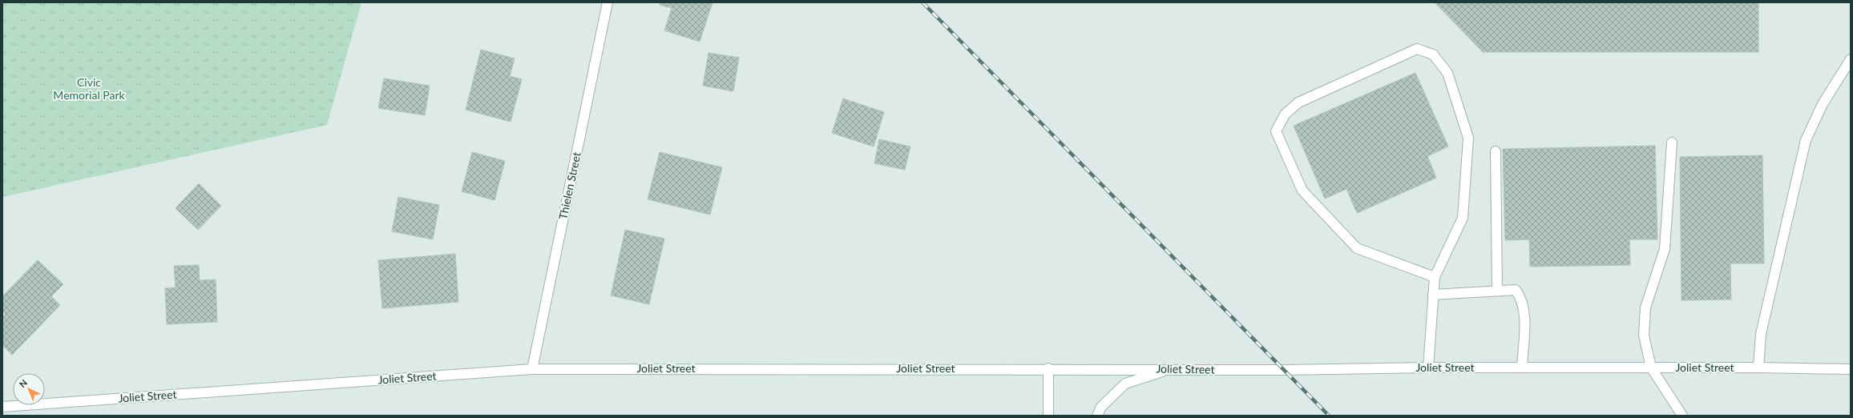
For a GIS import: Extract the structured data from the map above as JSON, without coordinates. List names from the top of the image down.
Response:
{
  "streets": {
    "street": ["Thielen Street", "Joliet Street"]
  },
  "crossings": [
    ["Thielen Street", "Joliet Street"]
  ],
  "parks": ["Civic Memorial Park"],
  "north": "top left"
}
